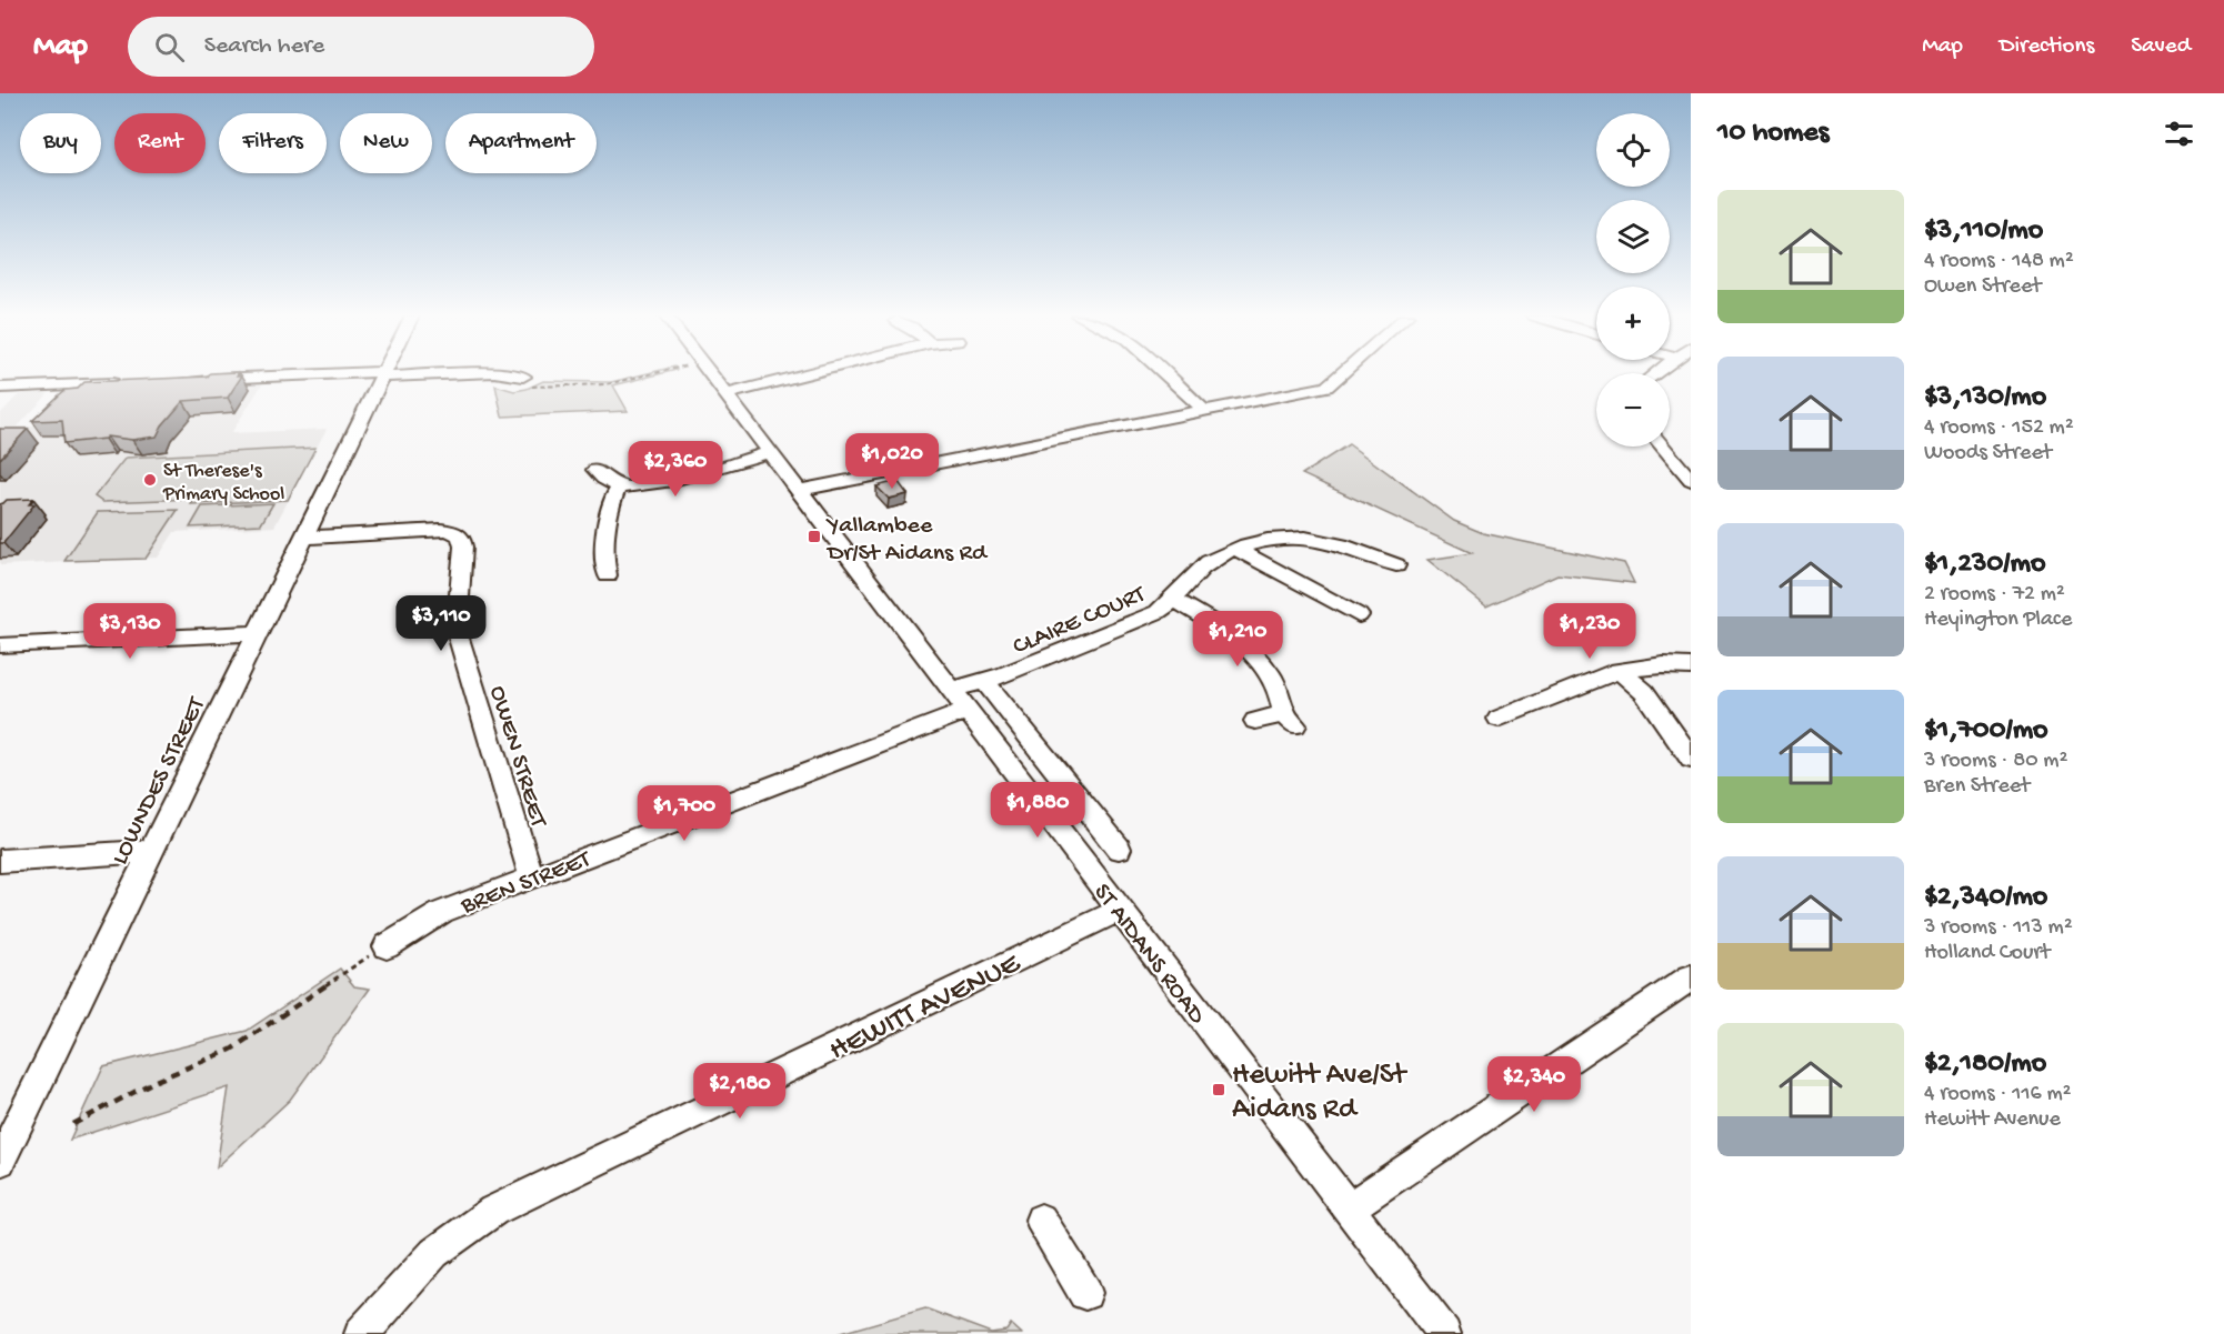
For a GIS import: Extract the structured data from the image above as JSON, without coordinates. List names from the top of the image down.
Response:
{
  "streets": {
    "street": [
      "CLAIRE COURT",
      "OWEN STREET",
      "LOWNDES STREET",
      "BREN STREET",
      "ST AIDANS ROAD",
      "HEWITT AVENUE"
    ]
  },
  "crossings": [
    ["CLAIRE COURT", "ST AIDANS ROAD"],
    ["OWEN STREET", "LOWNDES STREET"],
    ["OWEN STREET", "BREN STREET"],
    ["BREN STREET", "ST AIDANS ROAD"],
    ["ST AIDANS ROAD", "HEWITT AVENUE"]
  ],
  "places": {
    "other": ["St Therese's Primary School"],
    "transit": ["Yallambee Dr/St Aidans Rd", "Hewitt Ave/St Aidans Rd"]
  },
  "page": {
    "header": "Map",
    "search": "Search here",
    "nav": ["Map", "Directions", "Saved"],
    "heading": "10 homes",
    "map_buttons": ["+", "−"],
    "chip": [
      "Buy",
      "Rent",
      "Filters",
      "New",
      "Apartment"
    ],
    "list": [
      {
        "name": "$3,110/mo",
        "note": "4 rooms · 148 m² · Owen Street"
      },
      {
        "name": "$3,130/mo",
        "note": "4 rooms · 152 m² · Woods Street"
      },
      {
        "name": "$1,230/mo",
        "note": "2 rooms · 72 m² · Heyington Place"
      },
      {
        "name": "$1,700/mo",
        "note": "3 rooms · 80 m² · Bren Street"
      },
      {
        "name": "$2,340/mo",
        "note": "3 rooms · 113 m² · Holland Court"
      },
      {
        "name": "$2,180/mo",
        "note": "4 rooms · 116 m² · Hewitt Avenue"
      }
    ],
    "price": [
      "$1,020",
      "$2,360",
      "$3,110",
      "$3,130",
      "$1,230",
      "$1,210",
      "$1,880",
      "$1,700",
      "$2,340",
      "$2,180"
    ]
  }
}
